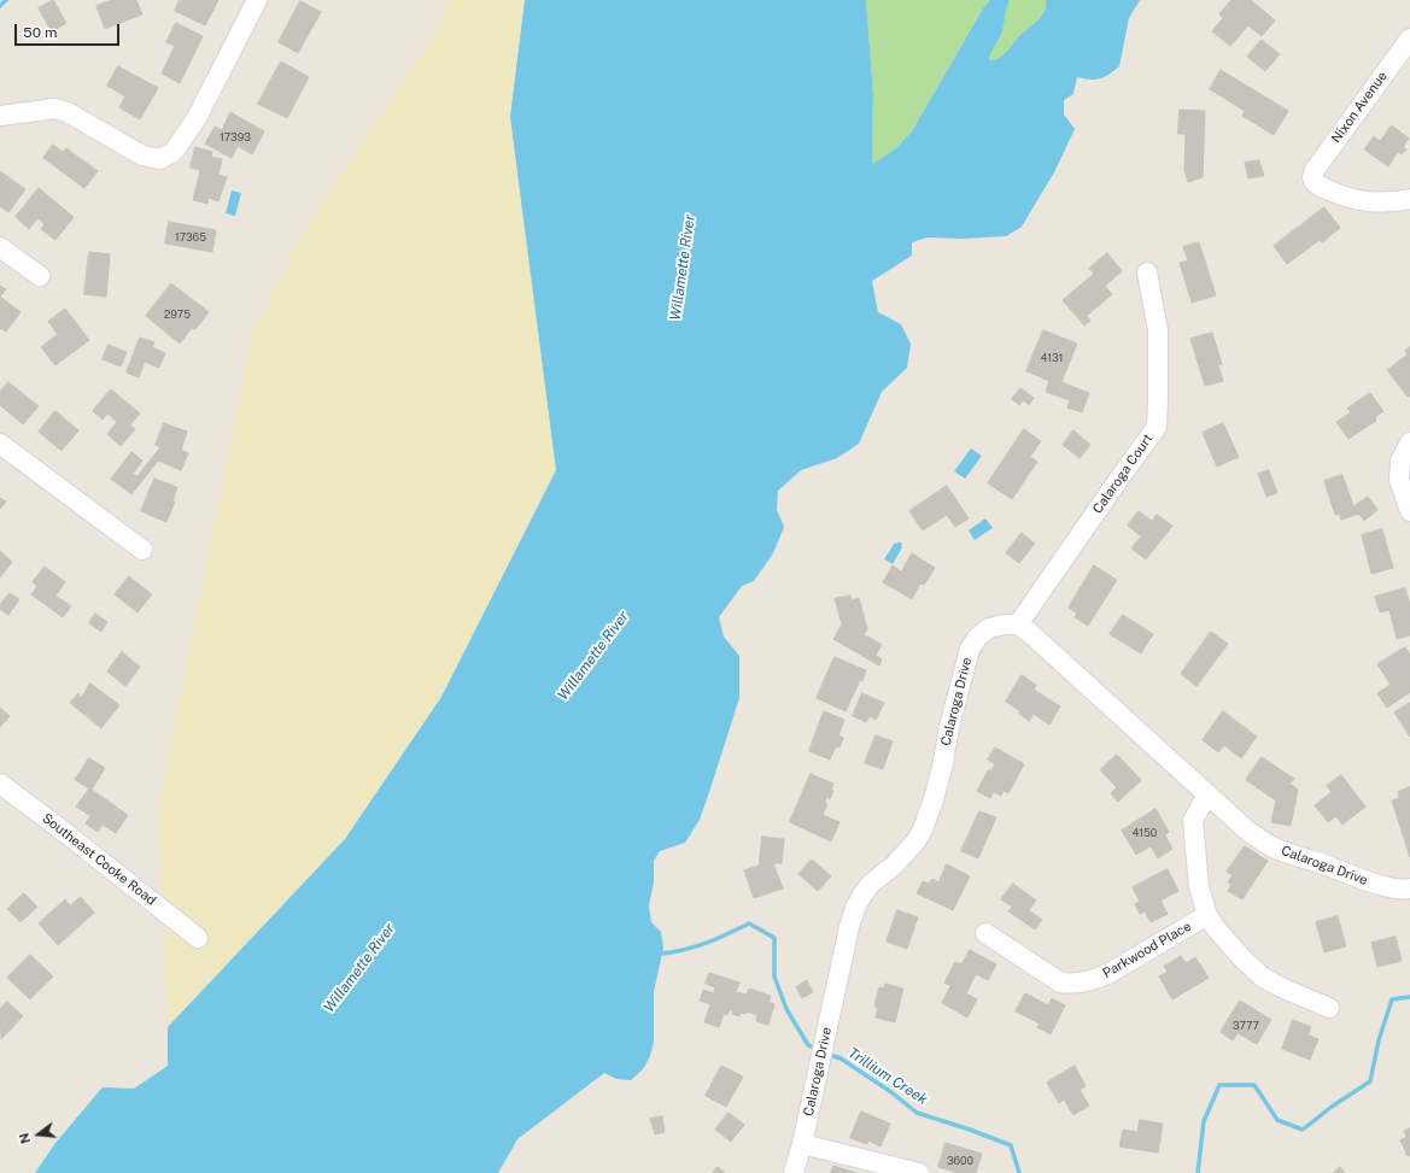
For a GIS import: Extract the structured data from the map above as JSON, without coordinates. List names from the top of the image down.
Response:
{
  "streets": {
    "street": [
      "Nixon Avenue",
      "Calaroga Court",
      "Calaroga Drive",
      "Southeast Cooke Road",
      "Parkwood Place"
    ]
  },
  "crossings": [
    ["Calaroga Court", "Calaroga Drive"]
  ],
  "water": ["Willamette River", "Trillium Creek"],
  "house_numbers": [
    "17393",
    "17365",
    "2975",
    "4131",
    "4150",
    "3777",
    "3600"
  ],
  "scale_bar": "50 m",
  "north": "left"
}
